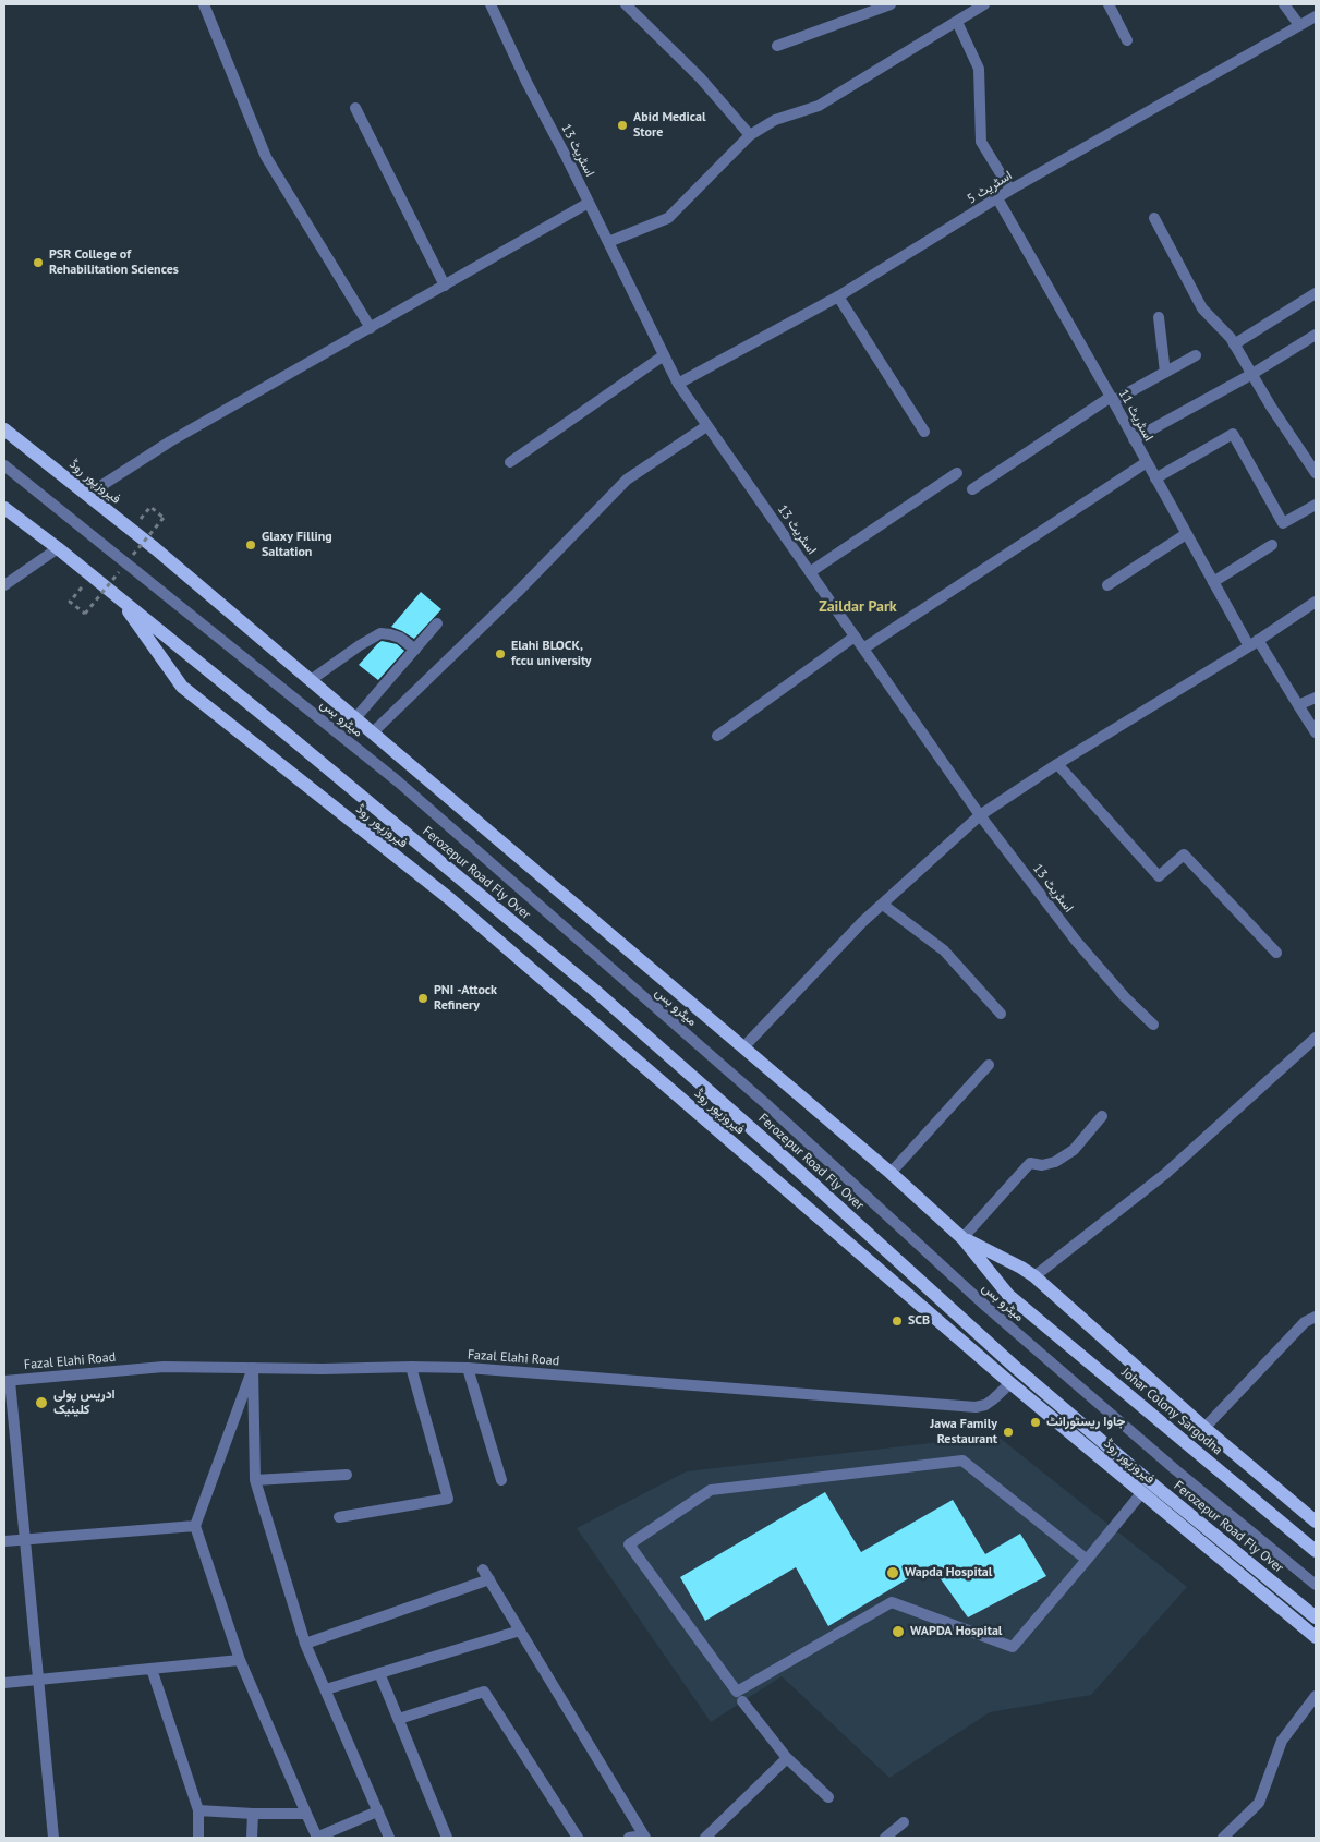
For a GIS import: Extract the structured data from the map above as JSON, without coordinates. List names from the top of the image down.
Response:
{
  "streets": {
    "main road": ["فیروزپور روڈ", "Ferozepur Road Fly Over", "Johar Colony Sargodha"],
    "street": [
      "اسٹریٹ 13",
      "اسٹریٹ 5",
      "اسٹریٹ 11",
      "میٹرو بس",
      "Fazal Elahi Road"
    ]
  },
  "crossings": [
    ["اسٹریٹ 13", "اسٹریٹ 5"],
    ["اسٹریٹ 5", "اسٹریٹ 11"],
    ["فیروزپور روڈ", "Ferozepur Road Fly Over"],
    ["فیروزپور روڈ", "Fazal Elahi Road"],
    ["فیروزپور روڈ", "Johar Colony Sargodha"]
  ],
  "districts": ["Zaildar Park"],
  "places": [
    "Abid Medical Store",
    "PSR College of Rehabilitation Sciences",
    "Glaxy Filling Saltation",
    "Elahi BLOCK, fccu university",
    "PNI -Attock Refinery",
    "SCB",
    "ادریس پولی کلینیک",
    "جاوا ریسٹورانٹ",
    "Jawa Family Restaurant",
    "Wapda Hospital",
    "WAPDA Hospital"
  ]
}
